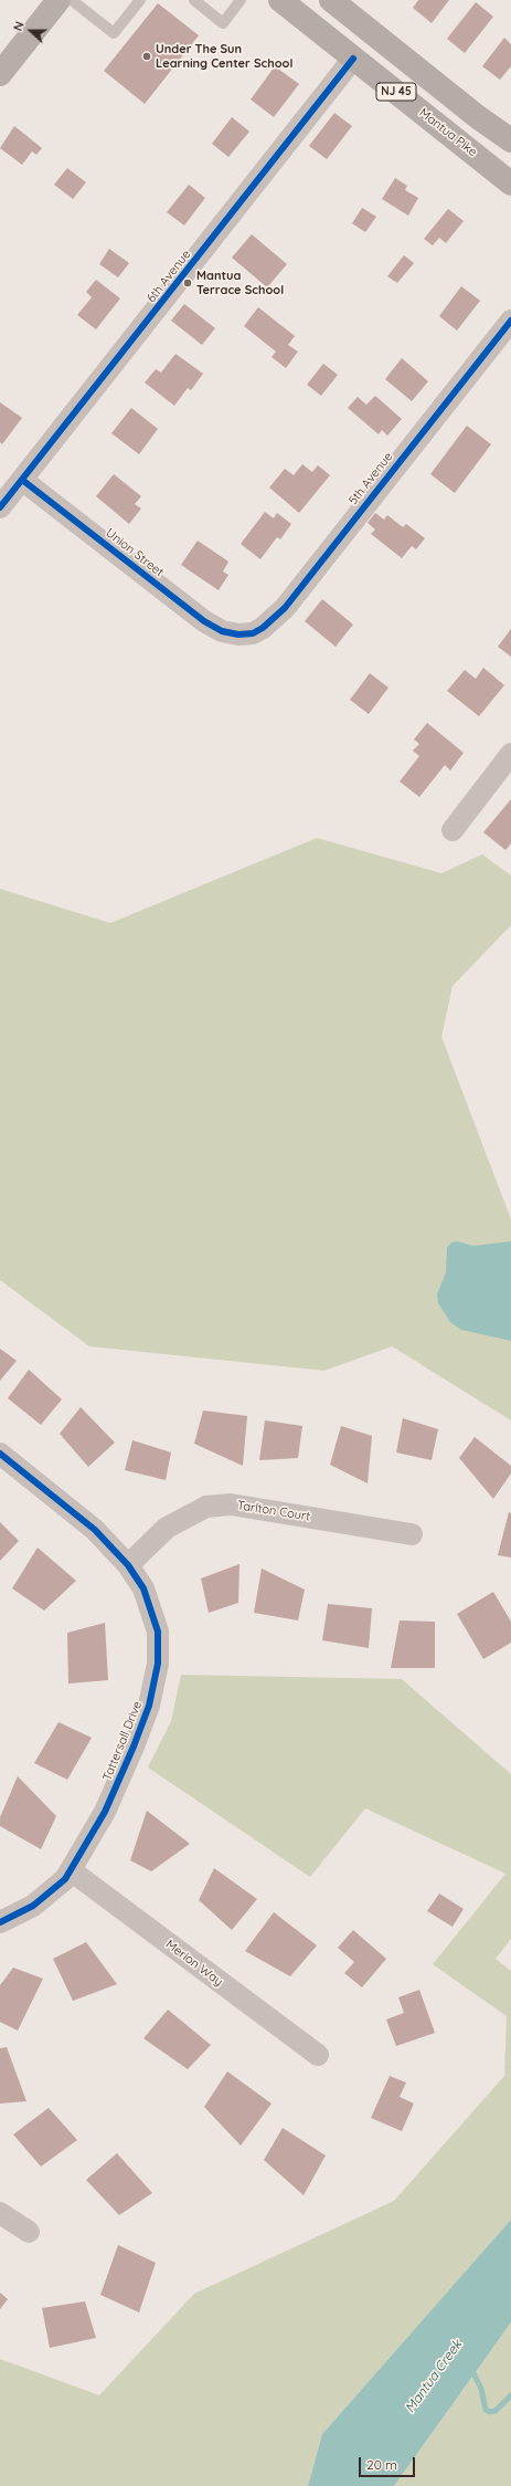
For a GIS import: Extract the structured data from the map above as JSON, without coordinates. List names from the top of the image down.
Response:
{
  "streets": {
    "main road": ["NJ 45", "Mantua Pike"],
    "street": [
      "6th Avenue",
      "5th Avenue",
      "Union Street",
      "Tarlton Court",
      "Tattersall Drive",
      "Merion Way"
    ]
  },
  "crossings": [
    ["Mantua Pike", "6th Avenue"],
    ["6th Avenue", "Union Street"],
    ["5th Avenue", "Union Street"],
    ["Tarlton Court", "Tattersall Drive"],
    ["Tattersall Drive", "Merion Way"]
  ],
  "water": ["Mantua Creek"],
  "places": ["Under The Sun Learning Center School", "Mantua Terrace School"],
  "scale_bar": "20 m",
  "north": "left"
}
